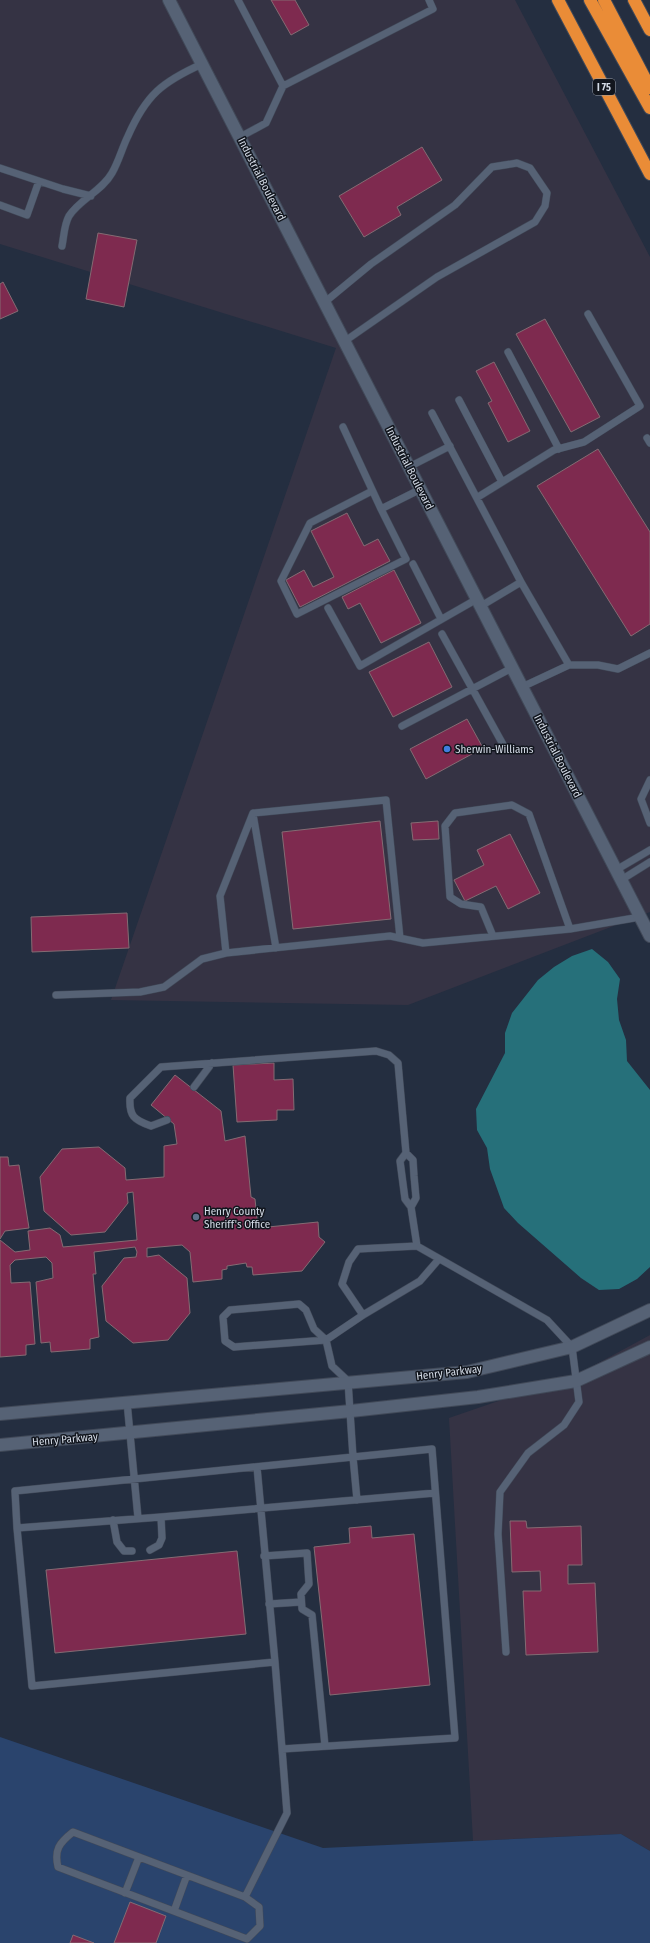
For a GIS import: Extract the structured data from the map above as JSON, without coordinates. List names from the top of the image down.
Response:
{
  "streets": {
    "highway": ["I 75"],
    "street": ["Industrial Boulevard", "Henry Parkway"]
  },
  "places": ["Sherwin-Williams", "Henry County Sheriff's Office"]
}
